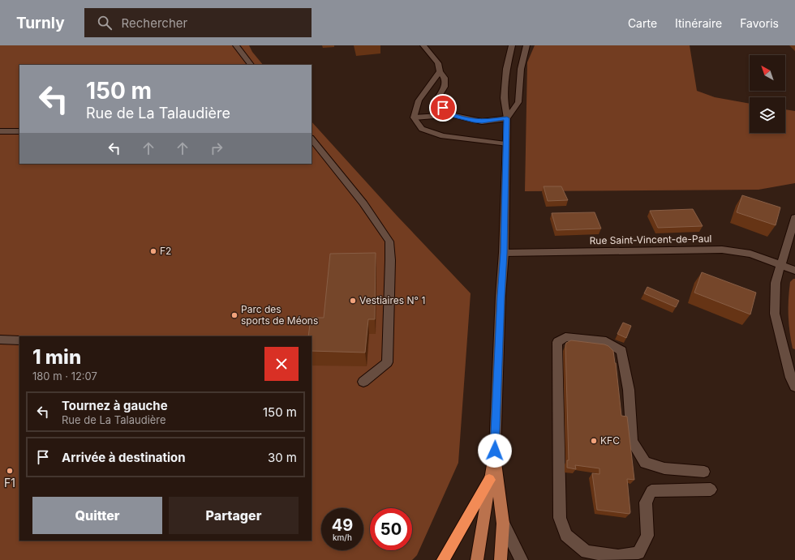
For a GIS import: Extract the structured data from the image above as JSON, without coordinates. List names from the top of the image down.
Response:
{
  "streets": {
    "street": ["Rue Saint-Vincent-de-Paul"]
  },
  "places": [
    "F2",
    "Vestiaires N° 1",
    "Parc des sports de Méons",
    "KFC",
    "F1"
  ],
  "north": "top left",
  "page": {
    "header": "Turnly",
    "search": "Rechercher",
    "nav": ["Carte", "Itinéraire", "Favoris"],
    "turn": ["150 m", "Rue de La Talaudière"],
    "heading": ["1 min", "180 m · 12:07"],
    "list": [
      {
        "name": "Tournez à gauche",
        "note": "Rue de La Talaudière",
        "value": "150 m"
      },
      {
        "name": "Arrivée à destination",
        "value": "30 m"
      }
    ],
    "buttons": ["Quitter", "Partager"],
    "speed": "49 km/h",
    "limit": "50"
  }
}
